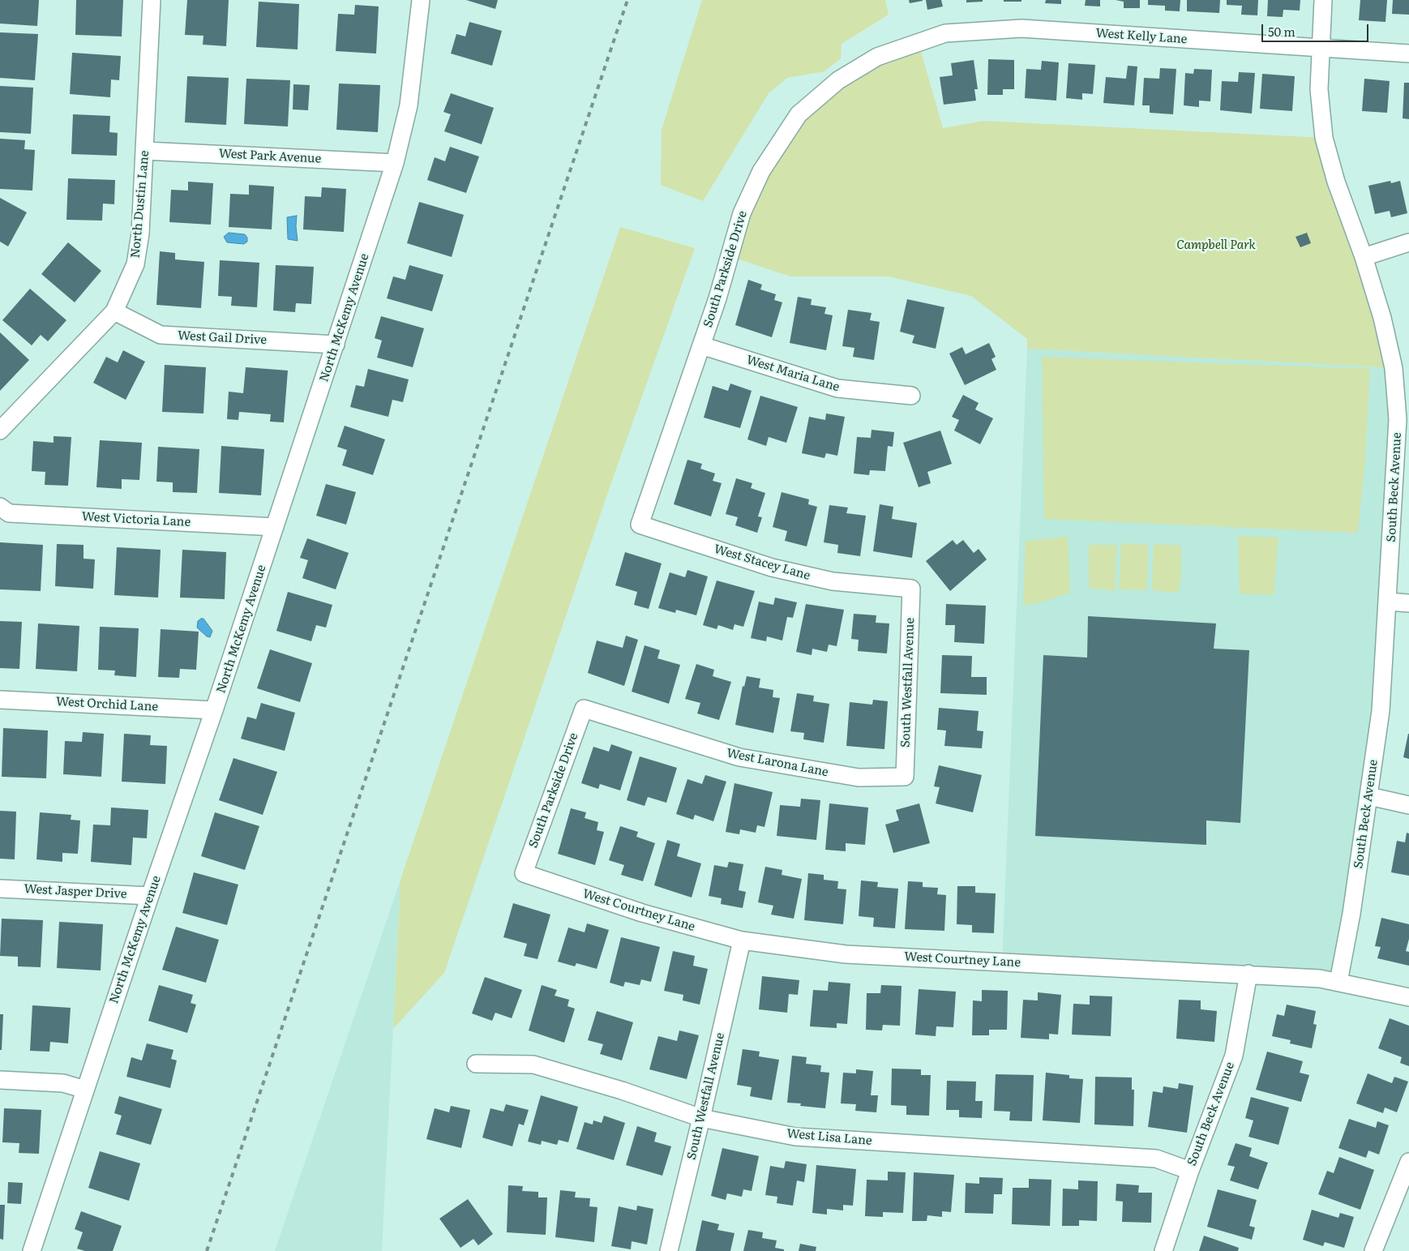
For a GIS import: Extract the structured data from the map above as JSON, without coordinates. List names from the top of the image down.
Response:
{
  "streets": {
    "street": [
      "West Kelly Lane",
      "West Park Avenue",
      "North Dustin Lane",
      "South Parkside Drive",
      "North McKemy Avenue",
      "West Gail Drive",
      "West Maria Lane",
      "South Beck Avenue",
      "West Victoria Lane",
      "West Stacey Lane",
      "South Westfall Avenue",
      "West Orchid Lane",
      "West Larona Lane",
      "West Jasper Drive",
      "West Courtney Lane",
      "West Lisa Lane"
    ]
  },
  "crossings": [
    ["West Kelly Lane", "South Parkside Drive"],
    ["West Kelly Lane", "South Beck Avenue"],
    ["West Park Avenue", "North Dustin Lane"],
    ["West Park Avenue", "North McKemy Avenue"],
    ["North Dustin Lane", "West Gail Drive"],
    ["South Parkside Drive", "West Maria Lane"],
    ["South Parkside Drive", "West Stacey Lane"],
    ["South Parkside Drive", "West Larona Lane"],
    ["South Parkside Drive", "West Courtney Lane"],
    ["North McKemy Avenue", "West Gail Drive"],
    ["North McKemy Avenue", "West Victoria Lane"],
    ["North McKemy Avenue", "West Orchid Lane"],
    ["North McKemy Avenue", "West Jasper Drive"],
    ["South Beck Avenue", "West Courtney Lane"],
    ["South Beck Avenue", "West Lisa Lane"],
    ["West Stacey Lane", "South Westfall Avenue"],
    ["South Westfall Avenue", "West Larona Lane"],
    ["South Westfall Avenue", "West Courtney Lane"],
    ["South Westfall Avenue", "West Lisa Lane"]
  ],
  "parks": ["Campbell Park"],
  "scale_bar": "50 m"
}
